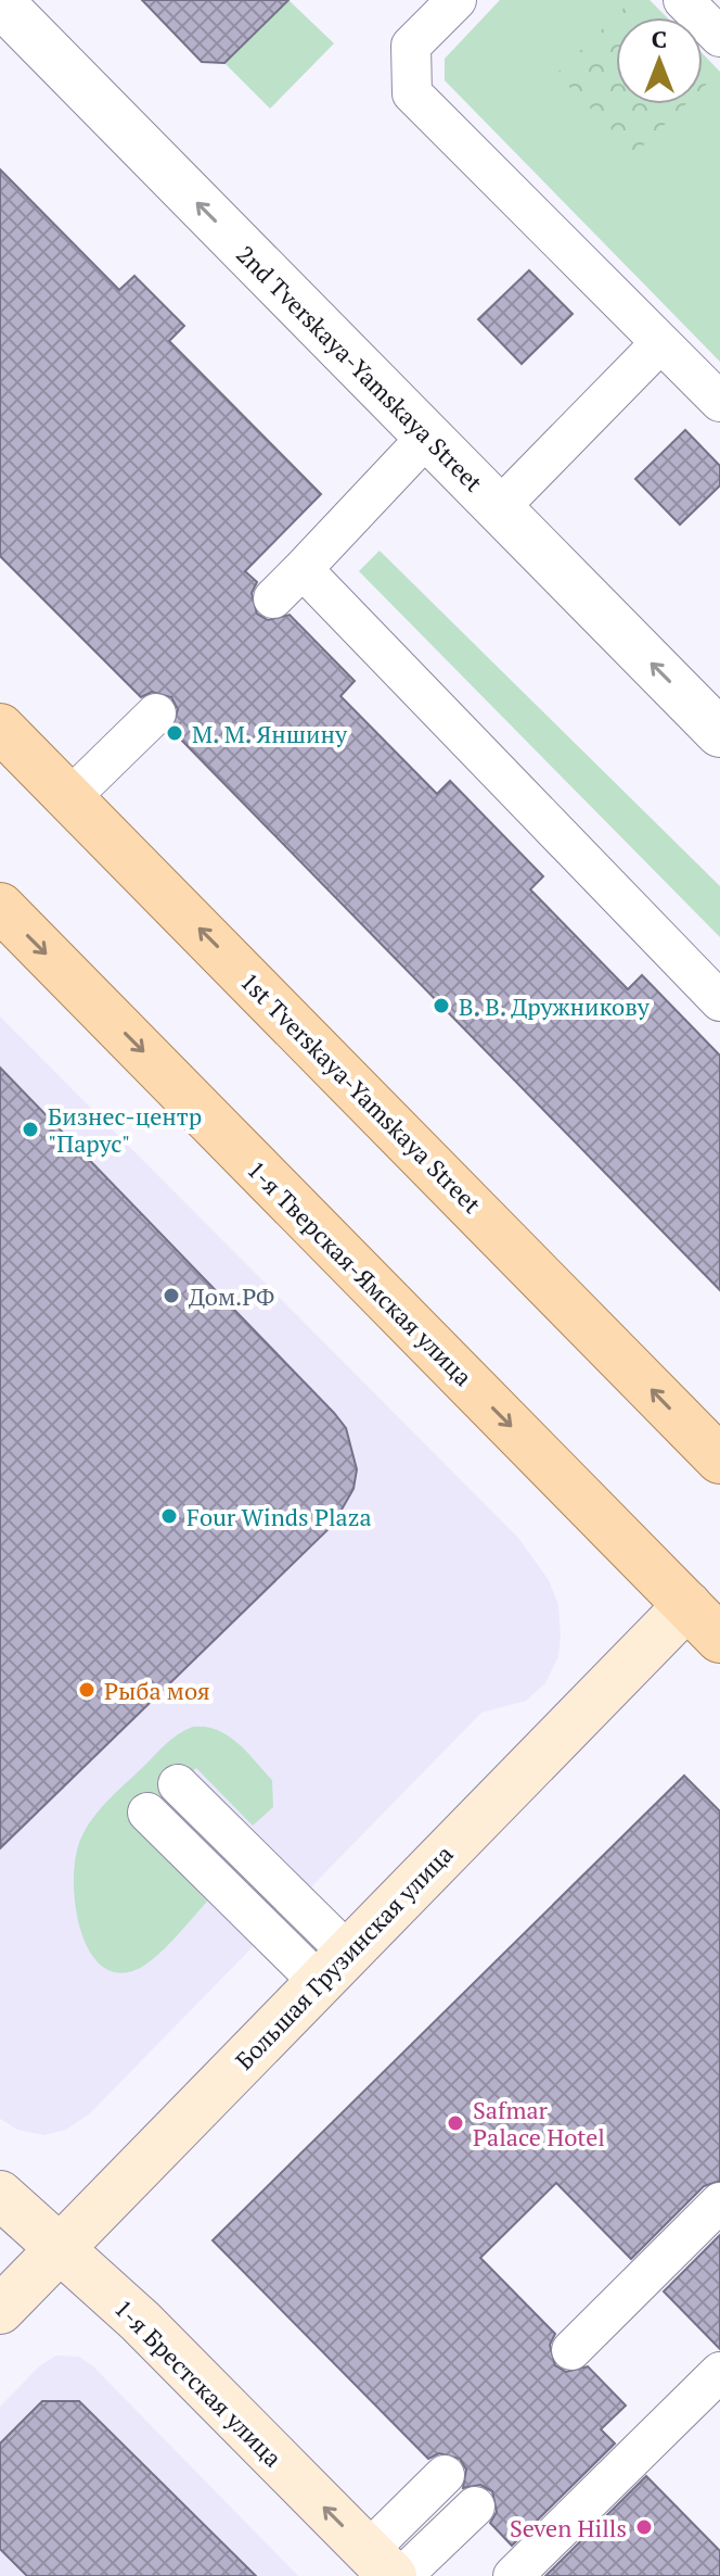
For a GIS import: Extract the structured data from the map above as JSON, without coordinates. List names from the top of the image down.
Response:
{
  "streets": {
    "main road": ["1st Tverskaya-Yamskaya Street", "1-я Тверская-Ямская улица"],
    "street": ["2nd Tverskaya-Yamskaya Street", "Большая Грузинская улица", "1-я Брестская улица"]
  },
  "crossings": [
    ["1-я Тверская-Ямская улица", "Большая Грузинская улица"],
    ["Большая Грузинская улица", "1-я Брестская улица"]
  ],
  "one_way": [
    "2nd Tverskaya-Yamskaya Street",
    "1st Tverskaya-Yamskaya Street",
    "1-я Тверская-Ямская улица",
    "1-я Брестская улица"
  ],
  "places": [
    "М. М. Яншину",
    "В. В. Дружникову",
    "Бизнес-центр \"Парус\"",
    "Дом.РФ",
    "Four Winds Plaza",
    "Рыба моя",
    "Safmar Palace Hotel",
    "Seven Hills"
  ],
  "north": "top"
}
